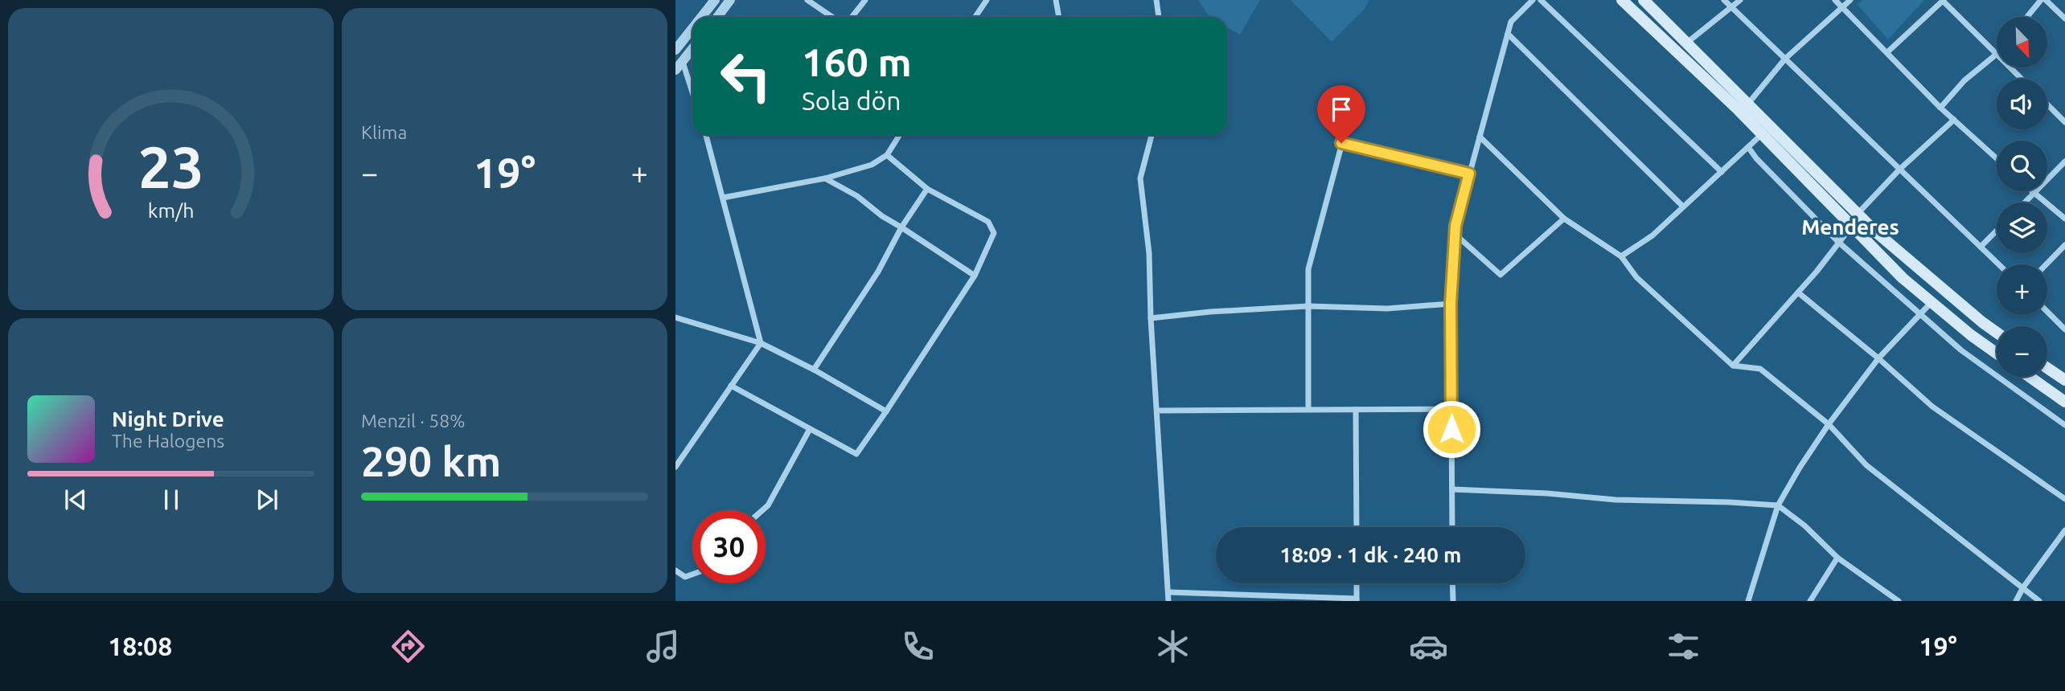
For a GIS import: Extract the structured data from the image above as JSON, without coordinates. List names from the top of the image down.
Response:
{
  "districts": ["Menderes"],
  "north": "bottom right",
  "page": {
    "tile": [
      "Klima",
      ["Menzil · 58%", "290 km"]
    ],
    "map_buttons": ["+", "−"],
    "turn": ["160 m", "Sola dön"],
    "heat": ["−", "19°", "+"],
    "song": ["Night Drive", "The Halogens"],
    "limit": "30",
    "trip": "18:09 · 1 dk · 240 m",
    "tabs": ["18:08", "19°"],
    "gauge": ["23", "km/h"]
  }
}
